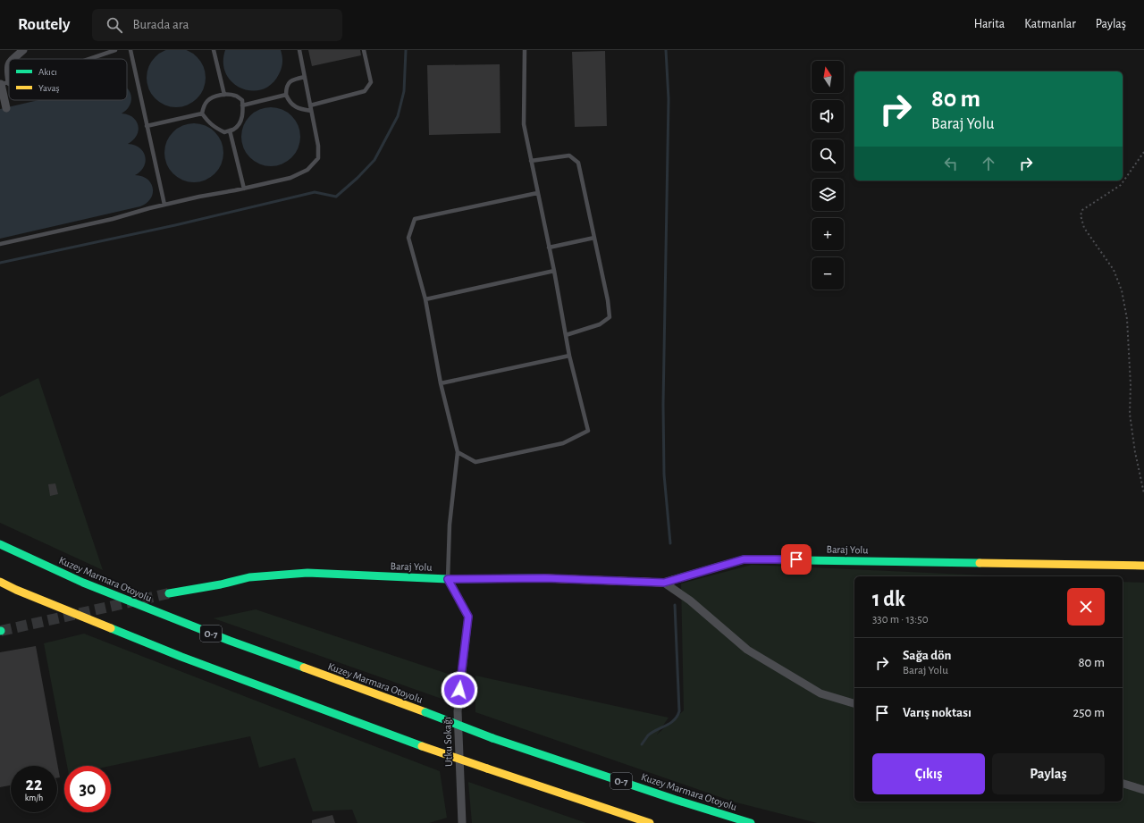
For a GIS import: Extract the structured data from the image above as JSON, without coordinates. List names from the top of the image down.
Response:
{
  "streets": {
    "main road": ["Baraj Yolu", "Kuzey Marmara Otoyolu", "O-7"],
    "street": ["Utku Sokağı"]
  },
  "crossings": [
    ["Baraj Yolu", "Utku Sokağı"]
  ],
  "legend": ["Akıcı", "Yavaş"],
  "north": "top",
  "page": {
    "header": "Routely",
    "search": "Burada ara",
    "nav": ["Harita", "Katmanlar", "Paylaş"],
    "map_buttons": ["+", "−"],
    "turn": ["80 m", "Baraj Yolu"],
    "heading": ["1 dk", "330 m · 13:50"],
    "list": [
      {
        "name": "Sağa dön",
        "note": "Baraj Yolu",
        "value": "80 m"
      },
      {
        "name": "Varış noktası",
        "value": "250 m"
      }
    ],
    "buttons": ["Çıkış", "Paylaş"],
    "speed": "22 km/h",
    "limit": "30"
  }
}
